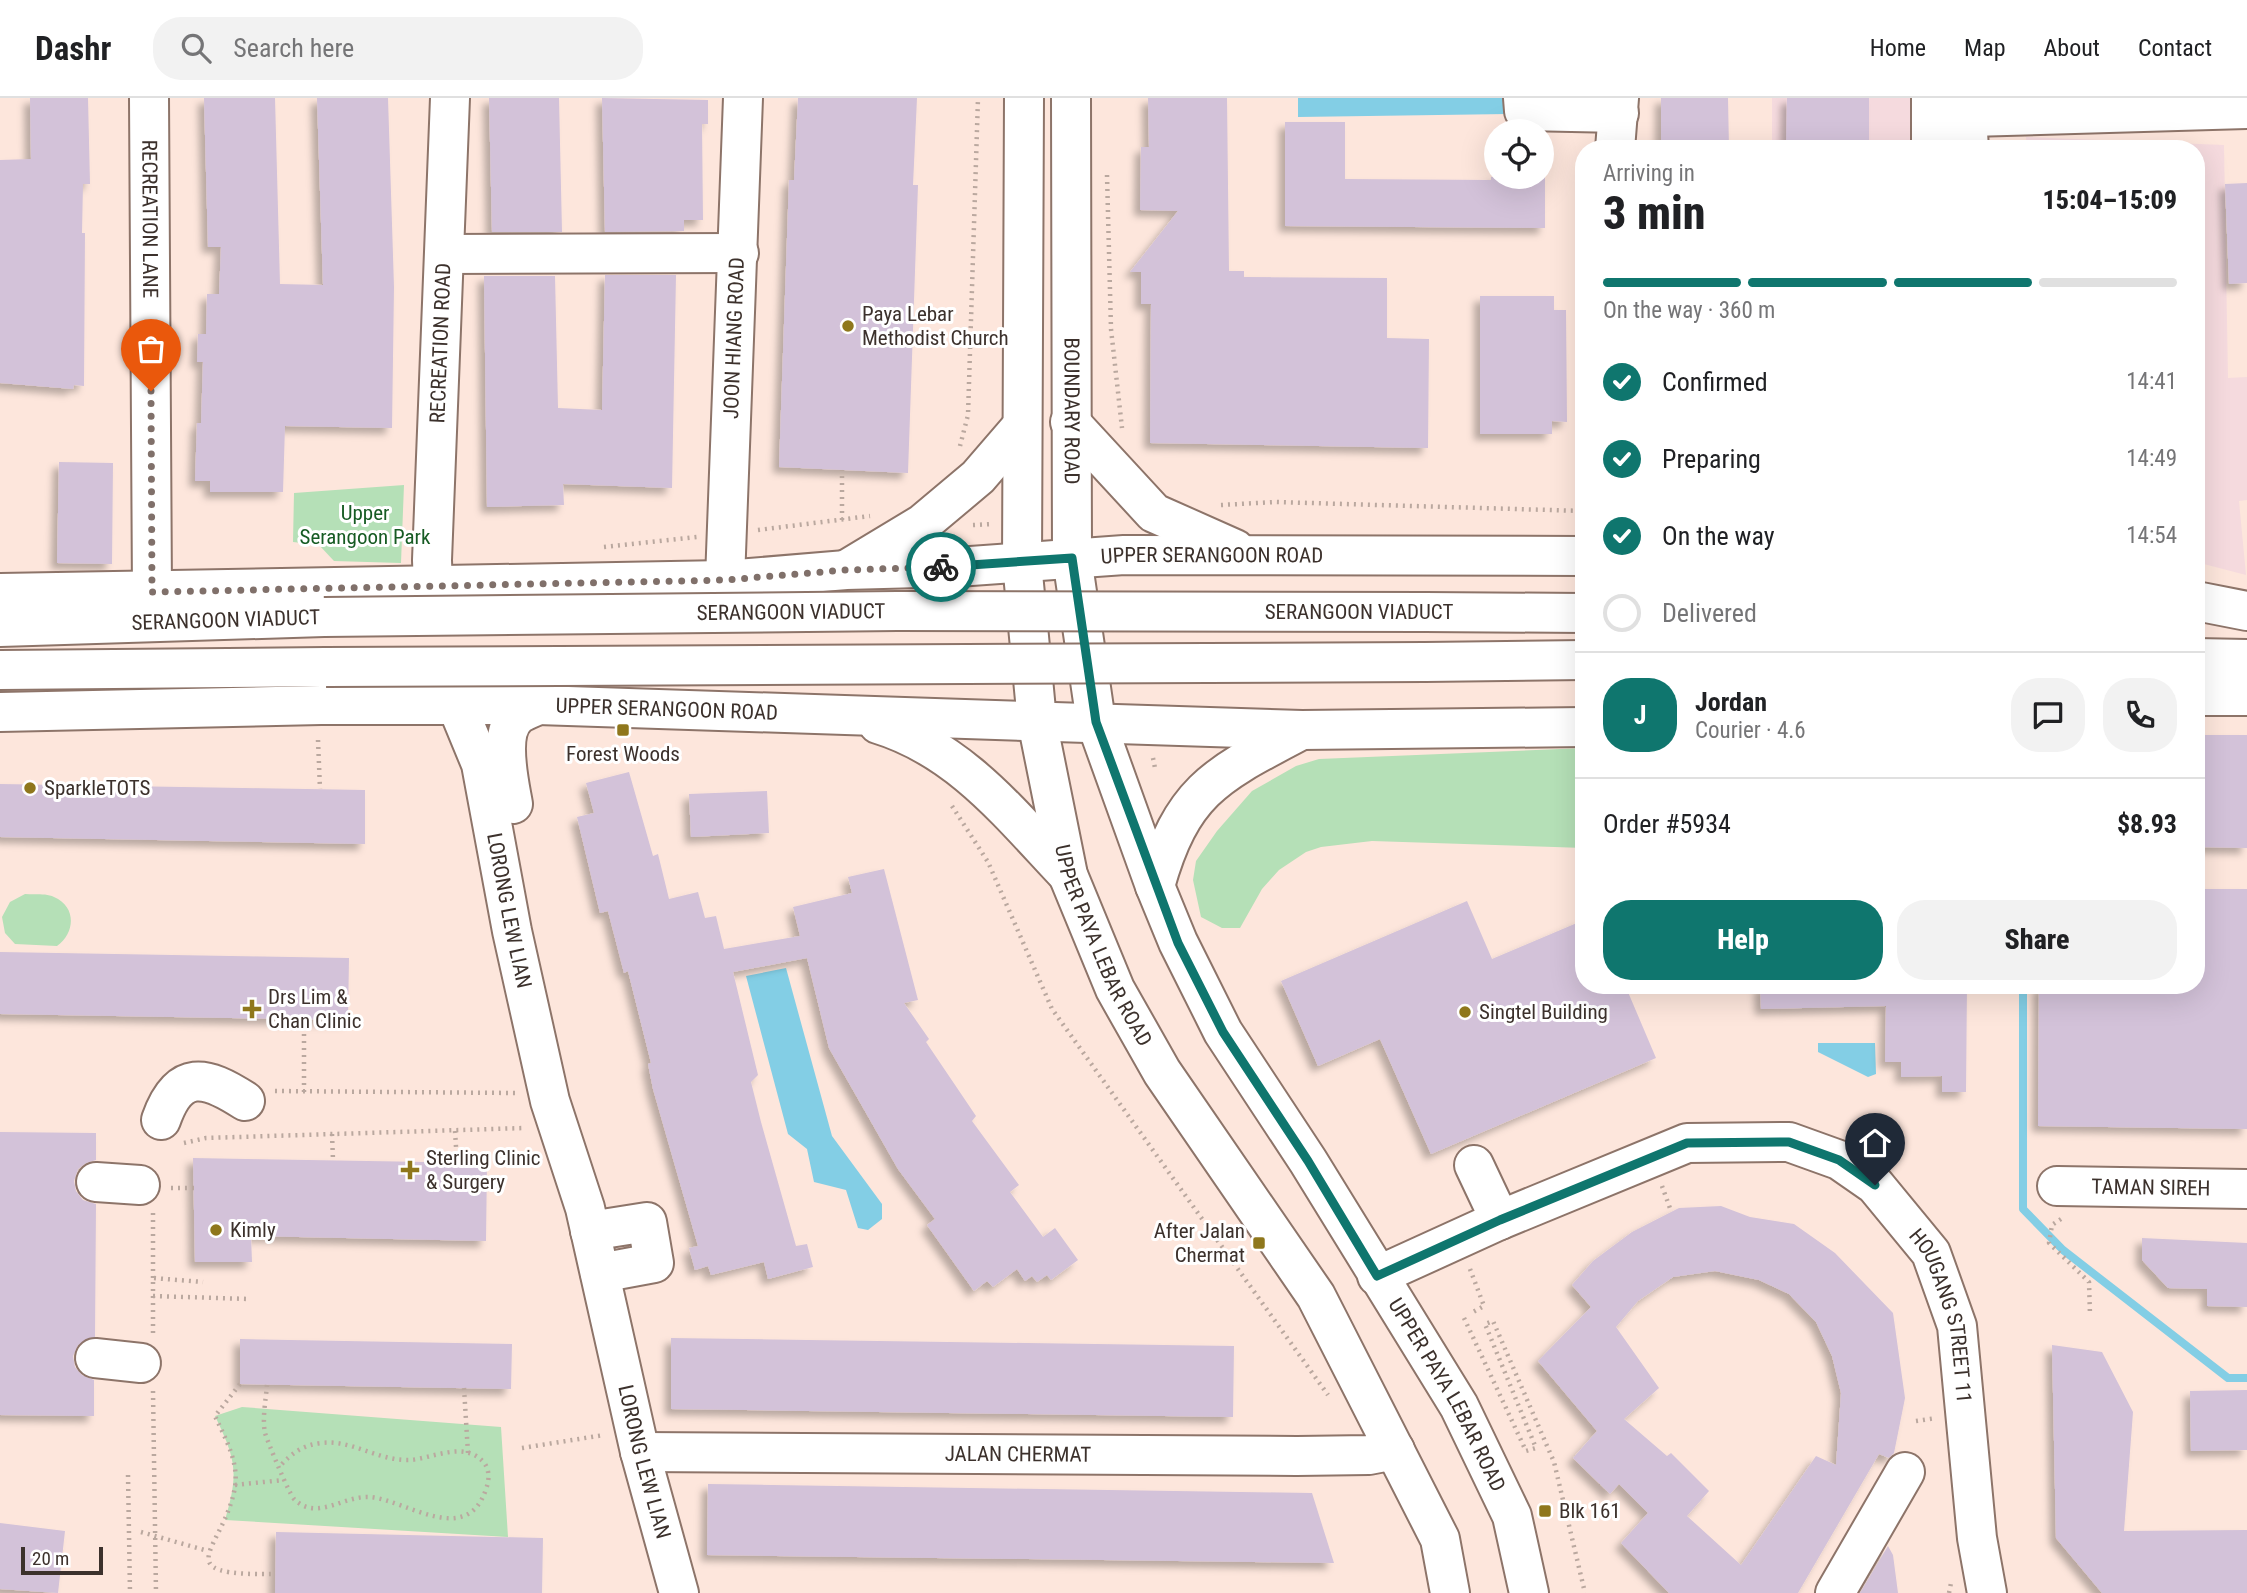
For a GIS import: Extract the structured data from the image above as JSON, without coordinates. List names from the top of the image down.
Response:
{
  "streets": {
    "main road": [
      "RECREATION LANE",
      "JOON HIANG ROAD",
      "RECREATION ROAD",
      "BOUNDARY ROAD",
      "UPPER SERANGOON ROAD",
      "SERANGOON VIADUCT",
      "LORONG LEW LIAN",
      "UPPER PAYA LEBAR ROAD",
      "TAMAN SIREH",
      "HOUGANG STREET 11",
      "JALAN CHERMAT"
    ]
  },
  "crossings": [
    ["RECREATION LANE", "UPPER SERANGOON ROAD"],
    ["JOON HIANG ROAD", "UPPER SERANGOON ROAD"],
    ["RECREATION ROAD", "UPPER SERANGOON ROAD"],
    ["BOUNDARY ROAD", "UPPER SERANGOON ROAD"],
    ["BOUNDARY ROAD", "UPPER PAYA LEBAR ROAD"],
    ["UPPER SERANGOON ROAD", "LORONG LEW LIAN"],
    ["UPPER SERANGOON ROAD", "UPPER PAYA LEBAR ROAD"],
    ["LORONG LEW LIAN", "JALAN CHERMAT"],
    ["UPPER PAYA LEBAR ROAD", "HOUGANG STREET 11"],
    ["UPPER PAYA LEBAR ROAD", "JALAN CHERMAT"]
  ],
  "parks": ["Upper Serangoon Park"],
  "places": {
    "other": [
      "Paya Lebar Methodist Church",
      "SparkleTOTS",
      "Singtel Building",
      "Kimly"
    ],
    "transit": ["Forest Woods", "After Jalan Chermat", "Blk 161"],
    "health": ["Drs Lim & Chan Clinic", "Sterling Clinic & Surgery"]
  },
  "scale_bar": "20 m",
  "page": {
    "header": "Dashr",
    "search": "Search here",
    "nav": [
      "Home",
      "Map",
      "About",
      "Contact"
    ],
    "heading": ["3 min", "Arriving in", "15:04–15:09"],
    "panel": [
      "Jordan",
      "Courier · 4.6",
      "Order #5934",
      "$8.93"
    ],
    "bar": "On the way · 360 m",
    "list": [
      ["Confirmed", "14:41"],
      ["Preparing", "14:49"],
      ["On the way", "14:54"],
      "Delivered"
    ],
    "round": "J",
    "buttons": ["Help", "Share"],
    "scale": "20 m"
  }
}
